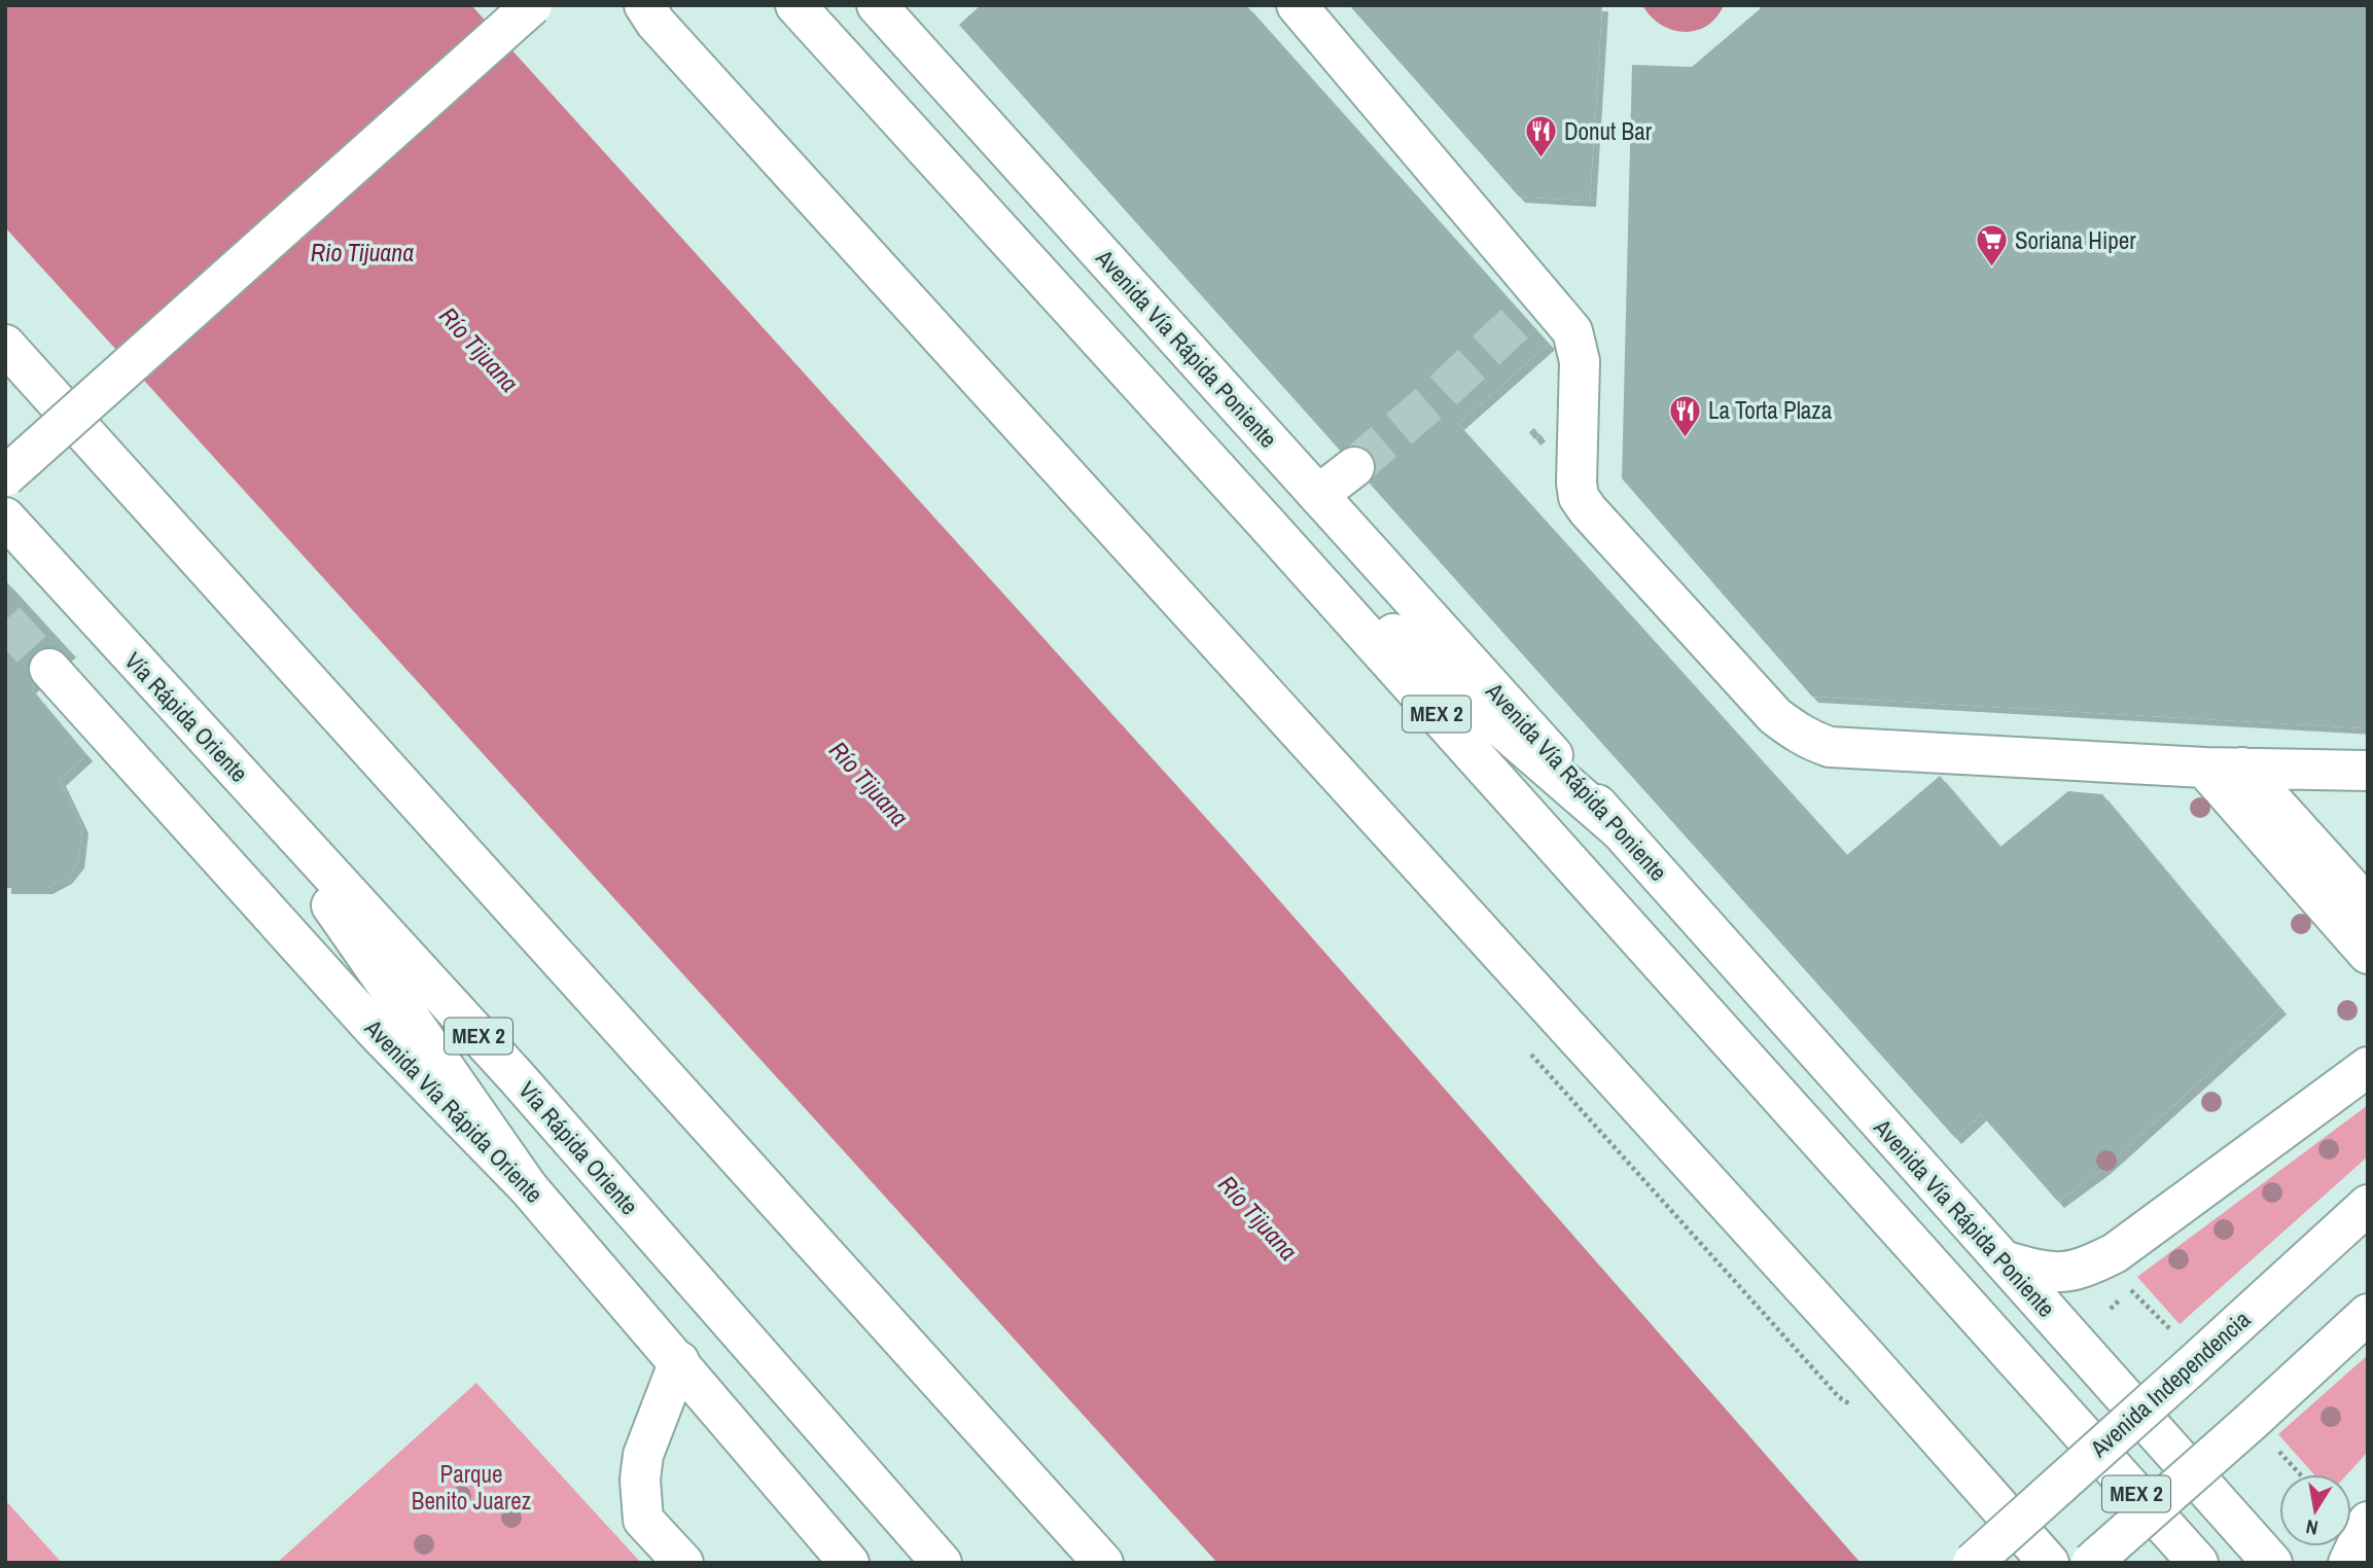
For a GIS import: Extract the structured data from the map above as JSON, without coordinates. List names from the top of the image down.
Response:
{
  "streets": {
    "main road": [
      "Avenida Vía Rápida Poniente",
      "MEX 2",
      "Vía Rápida Oriente",
      "Avenida Vía Rápida Oriente",
      "Avenida Independencia"
    ]
  },
  "water": ["Rio Tijuana", "Río Tijuana"],
  "parks": ["Parque Benito Juarez"],
  "places": {
    "restaurant": ["Donut Bar", "La Torta Plaza"],
    "supermarket": ["Soriana Hiper"]
  },
  "north": "bottom"
}
